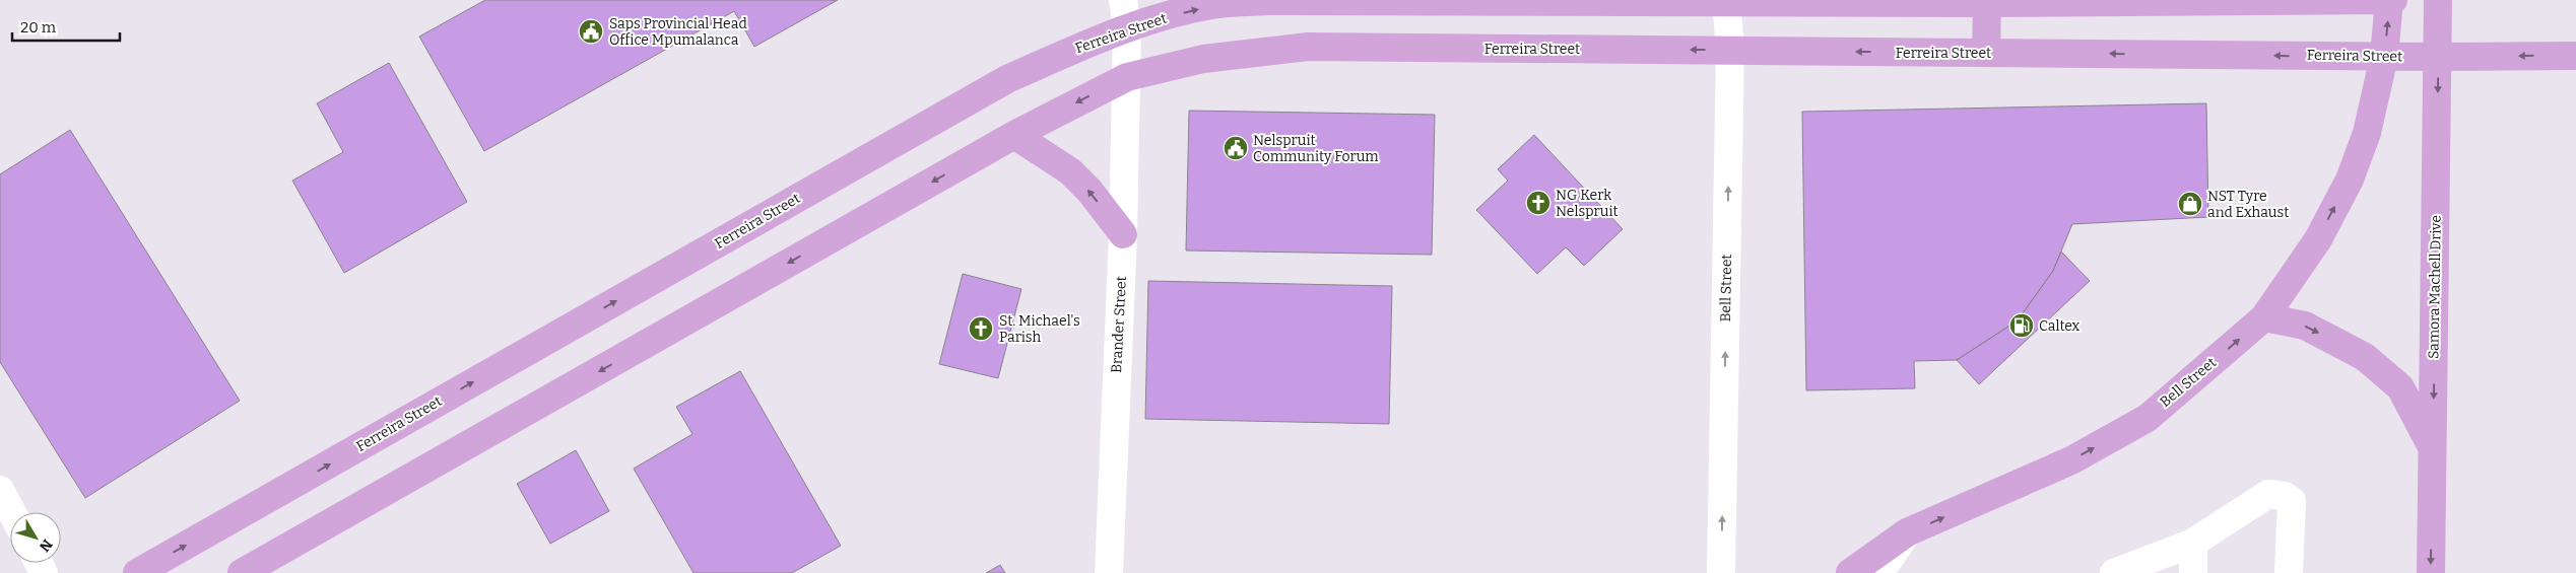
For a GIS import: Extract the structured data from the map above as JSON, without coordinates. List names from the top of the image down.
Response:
{
  "streets": {
    "main road": ["Ferreira Street", "Samora Machell Drive", "Bell Street"],
    "street": ["Brander Street"]
  },
  "crossings": [
    ["Ferreira Street", "Samora Machell Drive"],
    ["Ferreira Street", "Bell Street"],
    ["Ferreira Street", "Brander Street"]
  ],
  "one_way": ["Samora Machell Drive", "Bell Street"],
  "places": {
    "public building": ["Saps Provincial Head Office Mpumalanca", "Nelspruit Community Forum"],
    "church": ["NG Kerk Nelspruit", "St. Michael's Parish"],
    "shop": ["NST Tyre and Exhaust"],
    "fuel station": ["Caltex"]
  },
  "scale_bar": "20 m",
  "north": "bottom right"
}
